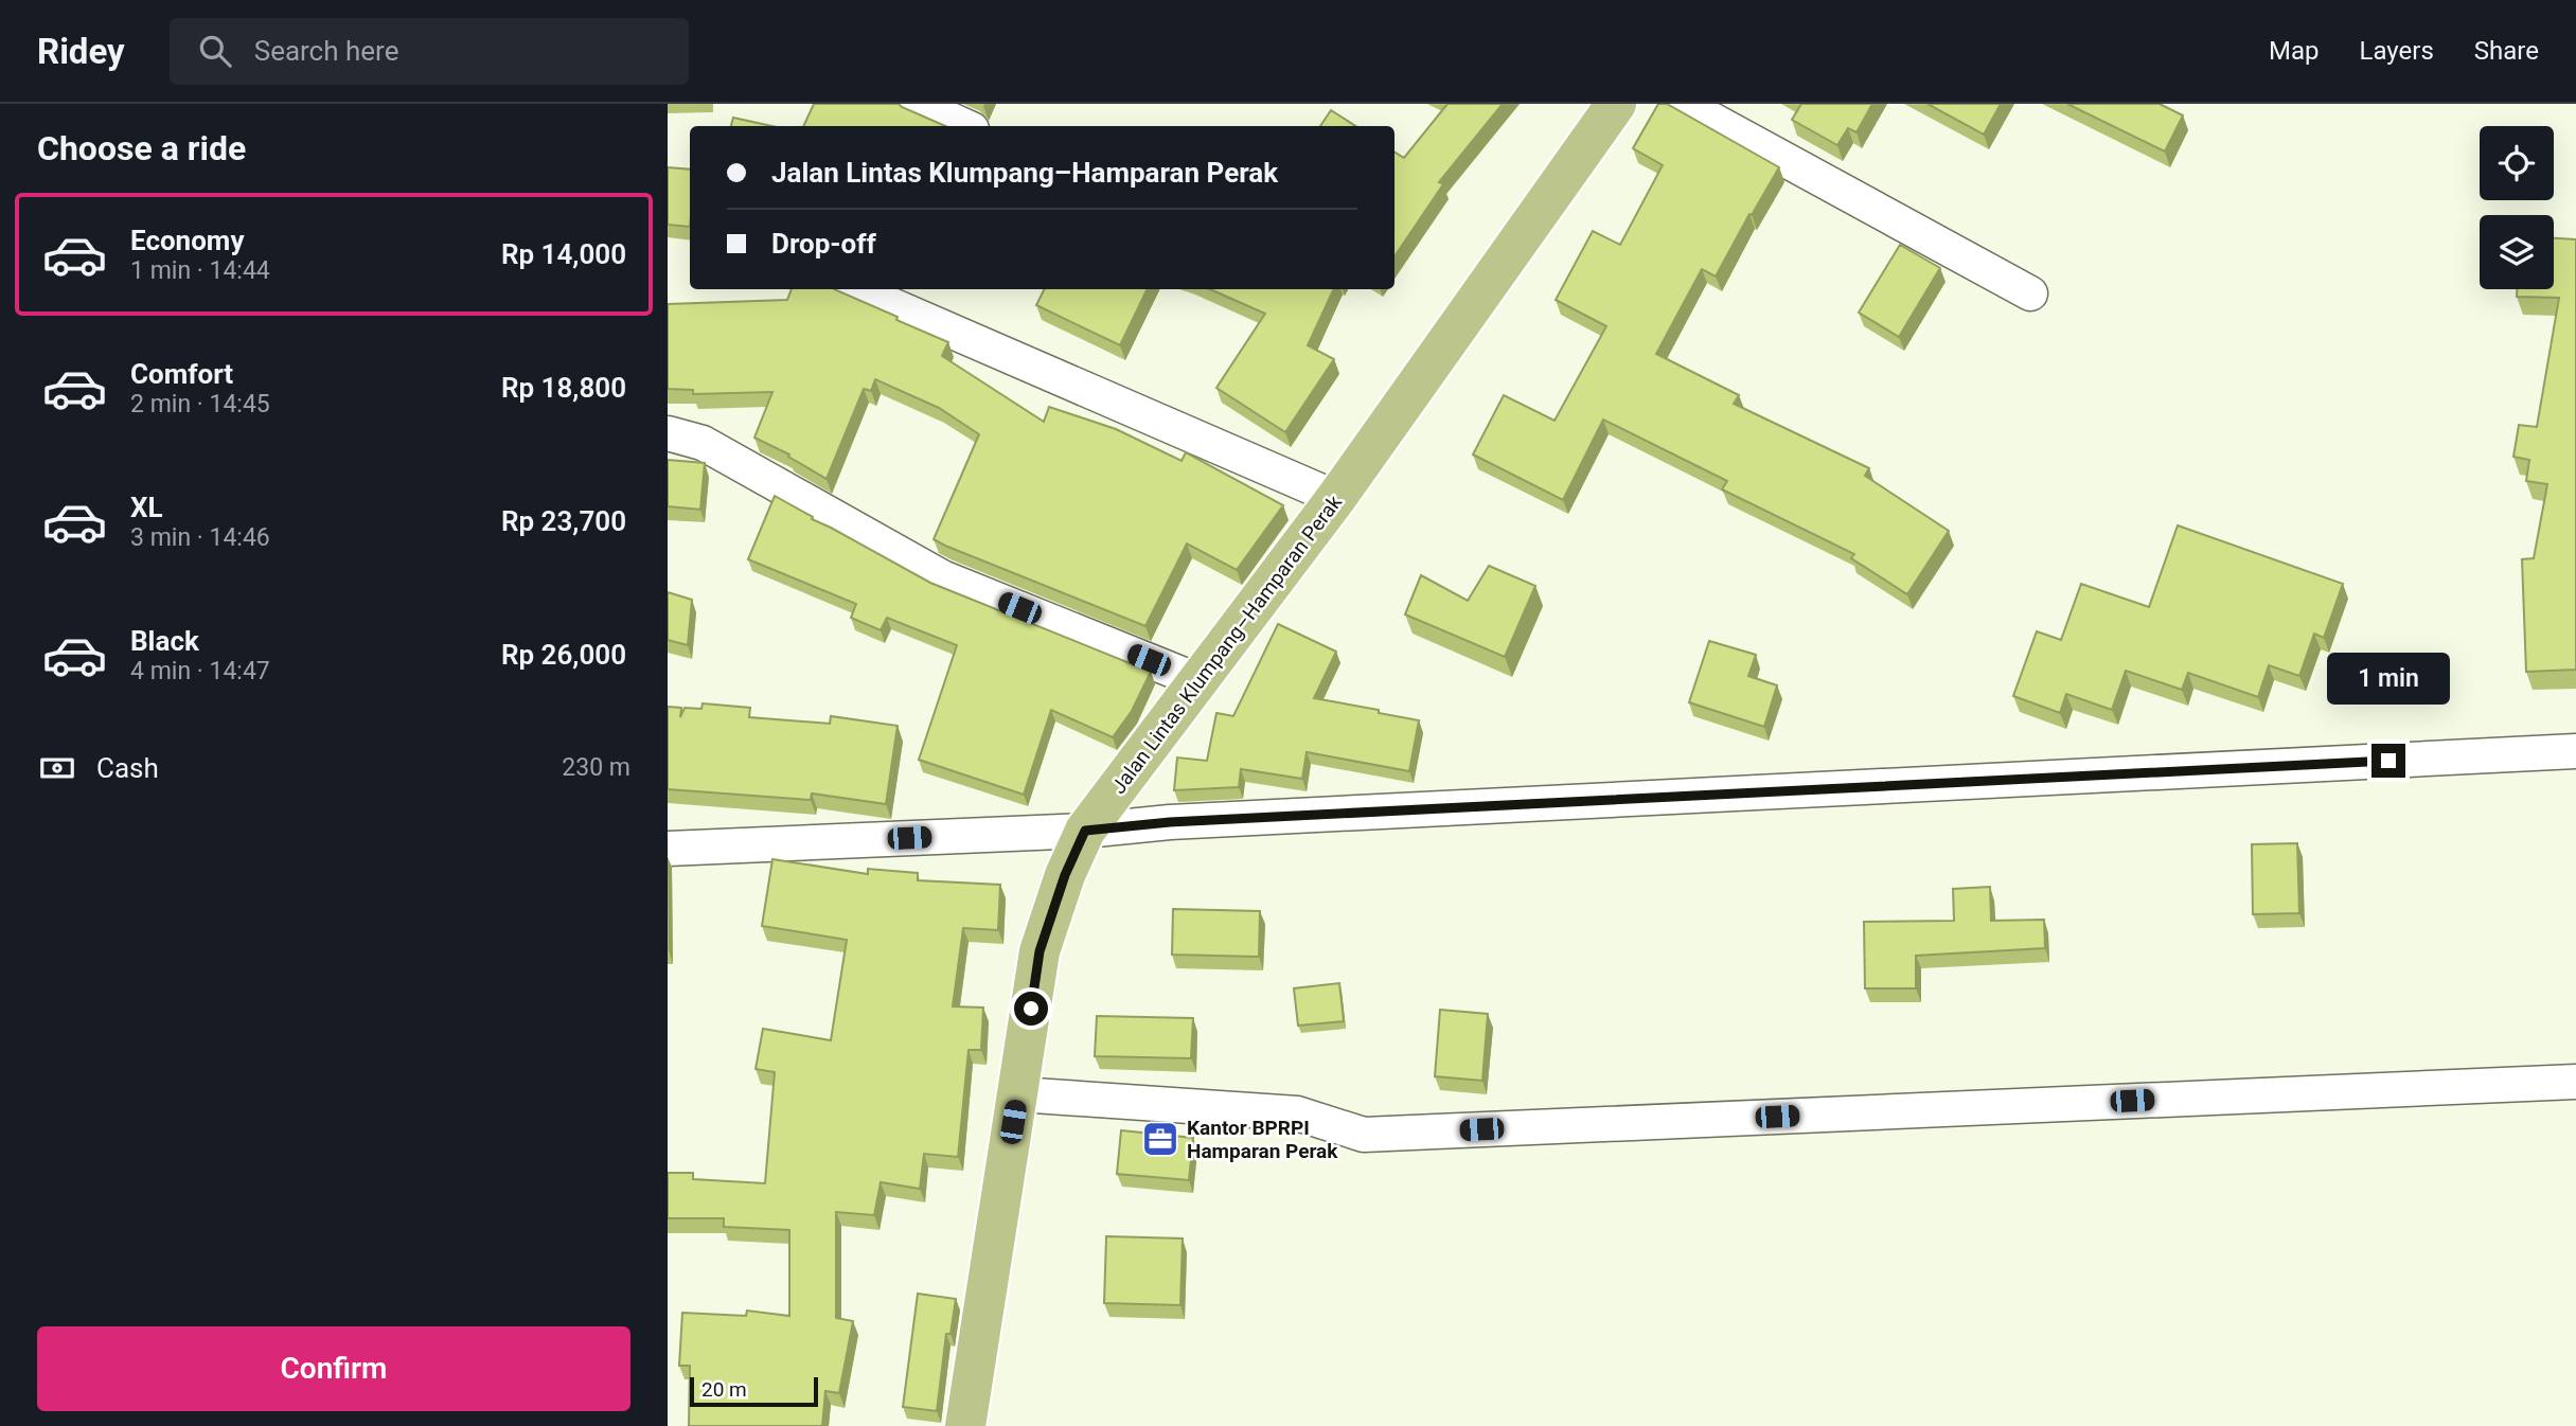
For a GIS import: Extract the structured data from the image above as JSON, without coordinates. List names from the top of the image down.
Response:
{
  "streets": {
    "main road": ["Jalan Lintas Klumpang–Hamparan Perak"]
  },
  "places": {
    "office": ["Kantor BPRPI Hamparan Perak"]
  },
  "scale_bar": "20 m",
  "page": {
    "header": "Ridey",
    "search": "Search here",
    "nav": ["Map", "Layers", "Share"],
    "heading": "Choose a ride",
    "banner": ["Jalan Lintas Klumpang–Hamparan Perak", "Drop-off"],
    "list": [
      {
        "name": "Economy",
        "note": "1 min · 14:44",
        "value": "Rp 14,000"
      },
      {
        "name": "Comfort",
        "note": "2 min · 14:45",
        "value": "Rp 18,800"
      },
      {
        "name": "XL",
        "note": "3 min · 14:46",
        "value": "Rp 23,700"
      },
      {
        "name": "Black",
        "note": "4 min · 14:47",
        "value": "Rp 26,000"
      }
    ],
    "bubble": "1 min",
    "pay": ["Cash", "230 m"],
    "buttons": "Confirm",
    "scale": "20 m"
  }
}
